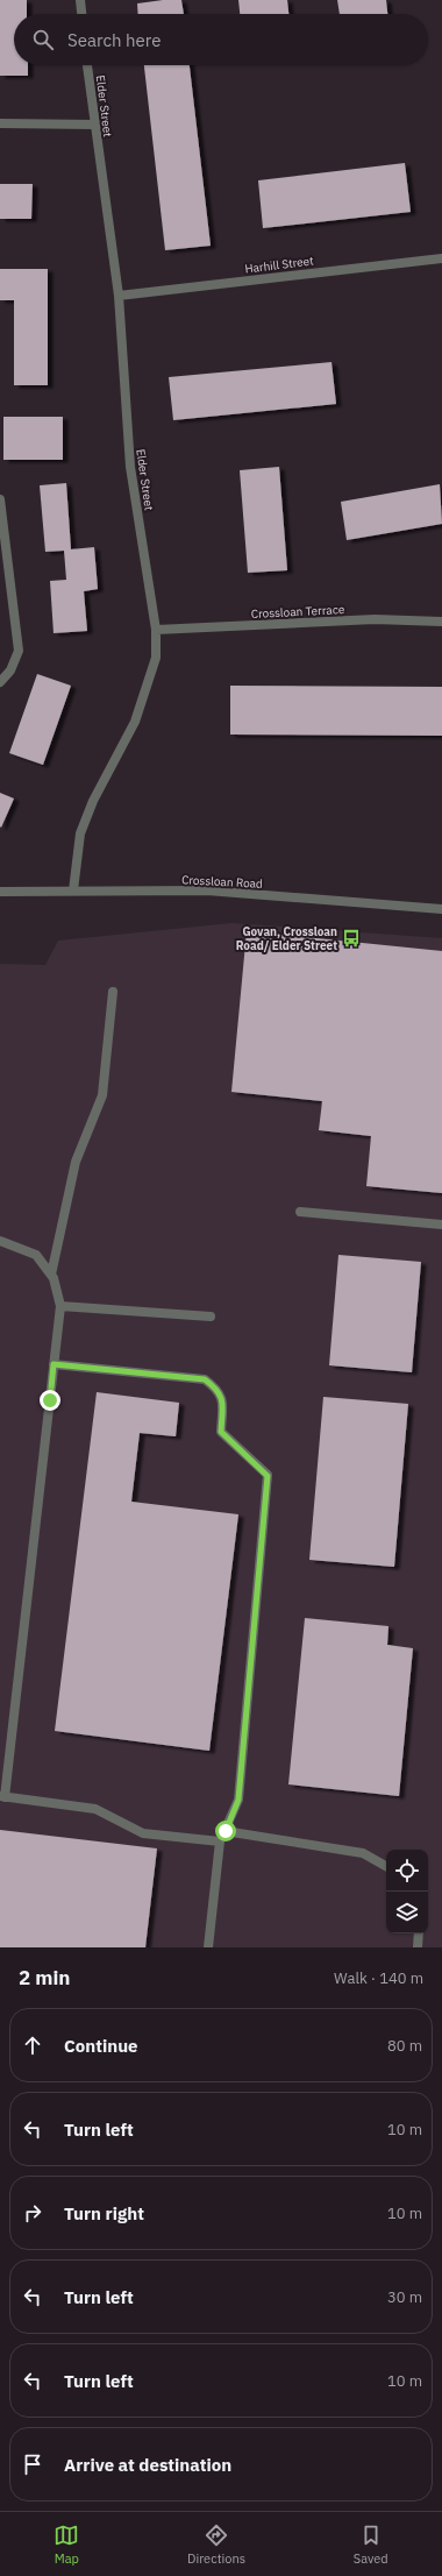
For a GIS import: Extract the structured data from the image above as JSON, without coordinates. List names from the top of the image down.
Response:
{
  "streets": {
    "street": [
      "Elder Street",
      "Harhill Street",
      "Crossloan Terrace",
      "Crossloan Road"
    ]
  },
  "crossings": [
    ["Elder Street", "Harhill Street"],
    ["Elder Street", "Crossloan Terrace"],
    ["Elder Street", "Crossloan Road"]
  ],
  "places": {
    "bus stop": ["Govan, Crossloan Road/ Elder Street"]
  },
  "page": {
    "search": "Search here",
    "heading": ["2 min", "Walk · 140 m"],
    "list": [
      ["Continue", "80 m"],
      ["Turn left", "10 m"],
      ["Turn right", "10 m"],
      ["Turn left", "30 m"],
      ["Turn left", "10 m"],
      "Arrive at destination"
    ],
    "nav": ["Map", "Directions", "Saved"]
  }
}
